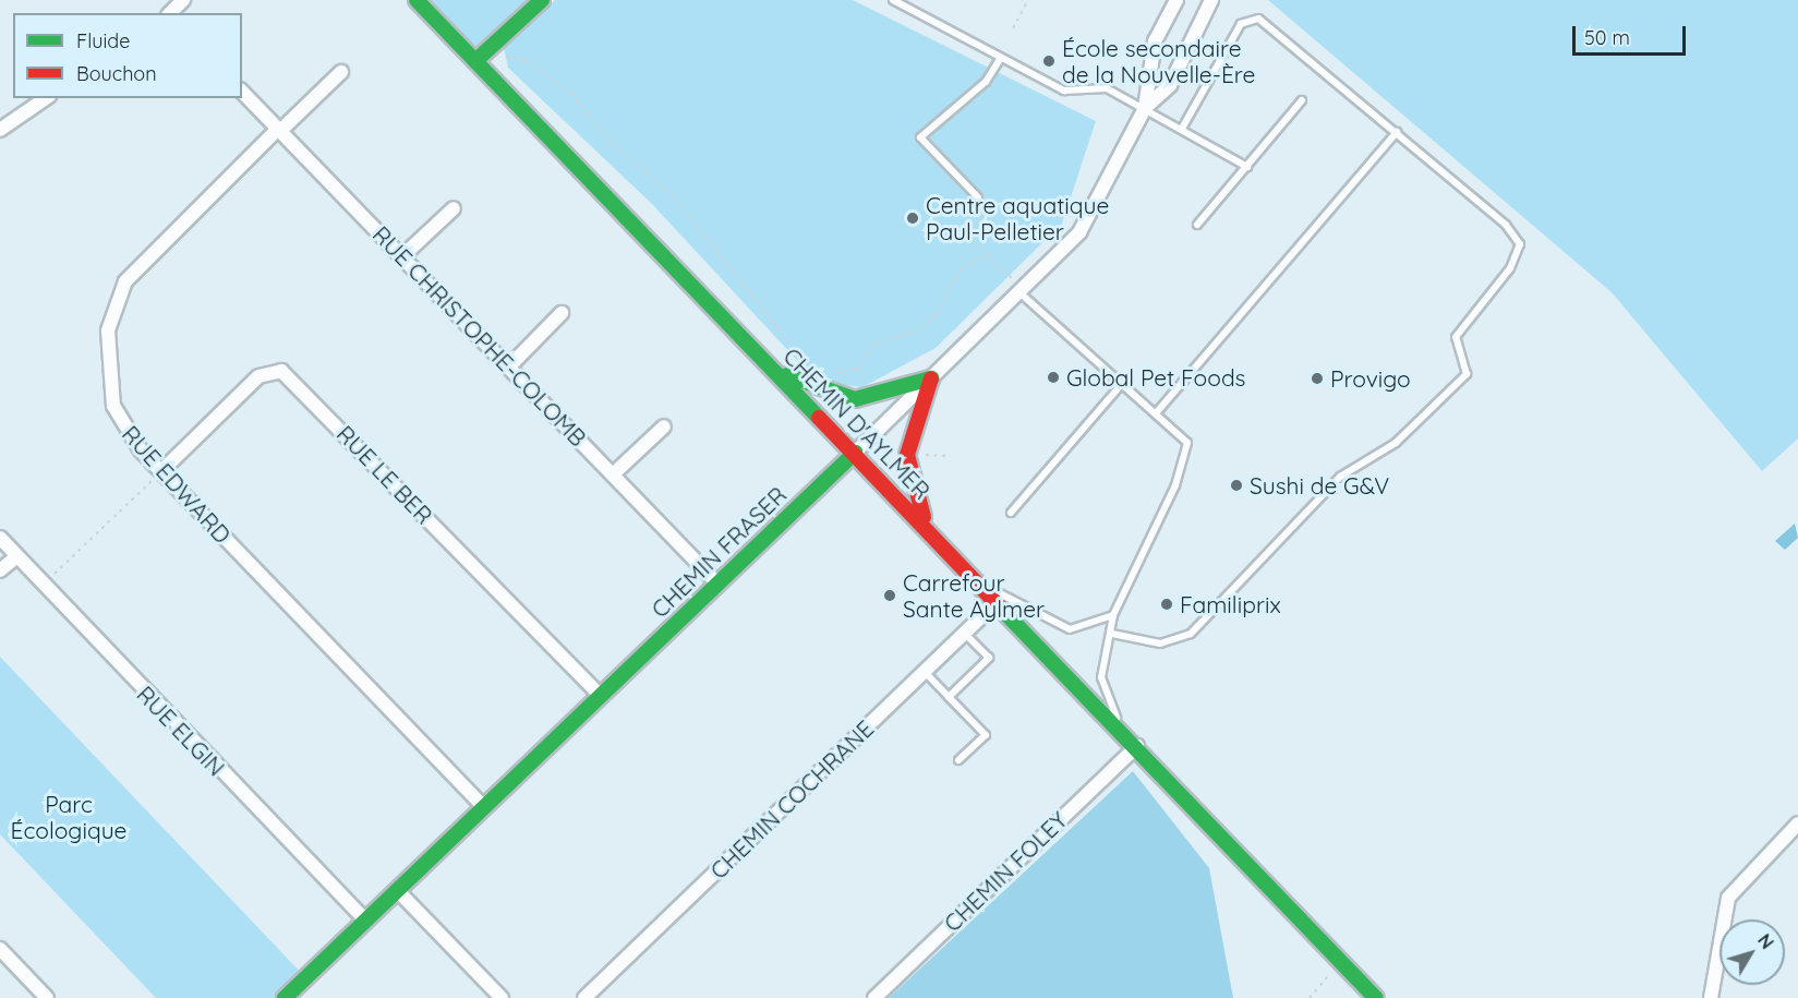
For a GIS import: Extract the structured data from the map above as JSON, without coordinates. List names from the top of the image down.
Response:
{
  "streets": {
    "main road": ["CHEMIN D'AYLMER", "CHEMIN FRASER"],
    "street": [
      "RUE CHRISTOPHE-COLOMB",
      "RUE LE BER",
      "RUE EDWARD",
      "RUE ELGIN",
      "CHEMIN COCHRANE",
      "CHEMIN FOLEY"
    ]
  },
  "crossings": [
    ["RUE CHRISTOPHE-COLOMB", "RUE EDWARD"],
    ["RUE CHRISTOPHE-COLOMB", "CHEMIN FRASER"],
    ["CHEMIN D'AYLMER", "CHEMIN FRASER"],
    ["CHEMIN D'AYLMER", "CHEMIN COCHRANE"],
    ["CHEMIN D'AYLMER", "CHEMIN FOLEY"],
    ["RUE LE BER", "RUE EDWARD"],
    ["RUE LE BER", "CHEMIN FRASER"],
    ["RUE EDWARD", "CHEMIN FRASER"],
    ["CHEMIN FRASER", "RUE ELGIN"]
  ],
  "parks": ["Parc Écologique"],
  "places": [
    "École secondaire de la Nouvelle-Ère",
    "Centre aquatique Paul-Pelletier",
    "Global Pet Foods",
    "Provigo",
    "Sushi de G&V",
    "Carrefour Sante Aylmer",
    "Familiprix"
  ],
  "legend": ["Fluide", "Bouchon"],
  "scale_bar": "50 m",
  "north": "top right"
}
